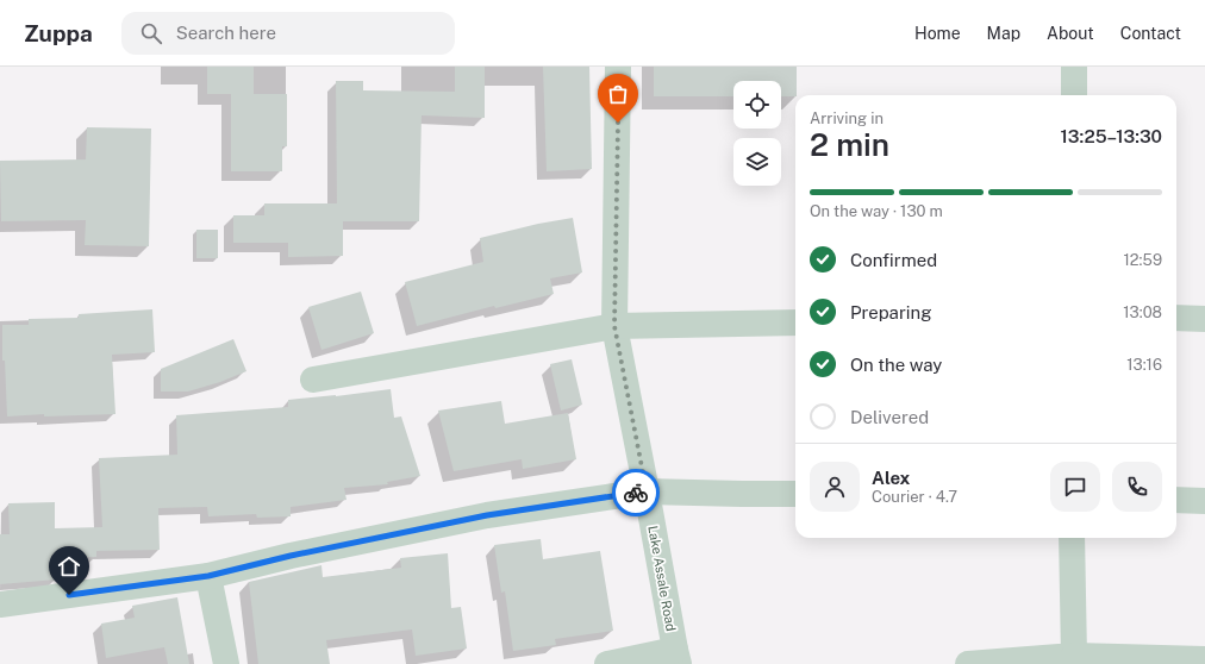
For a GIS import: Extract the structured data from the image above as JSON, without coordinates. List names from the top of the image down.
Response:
{
  "streets": {
    "street": ["Lake Assale Road"]
  },
  "page": {
    "header": "Zuppa",
    "search": "Search here",
    "nav": [
      "Home",
      "Map",
      "About",
      "Contact"
    ],
    "heading": ["2 min", "Arriving in", "13:25–13:30"],
    "panel": ["Alex", "Courier · 4.7"],
    "bar": "On the way · 130 m",
    "list": [
      ["Confirmed", "12:59"],
      ["Preparing", "13:08"],
      ["On the way", "13:16"],
      "Delivered"
    ]
  }
}
